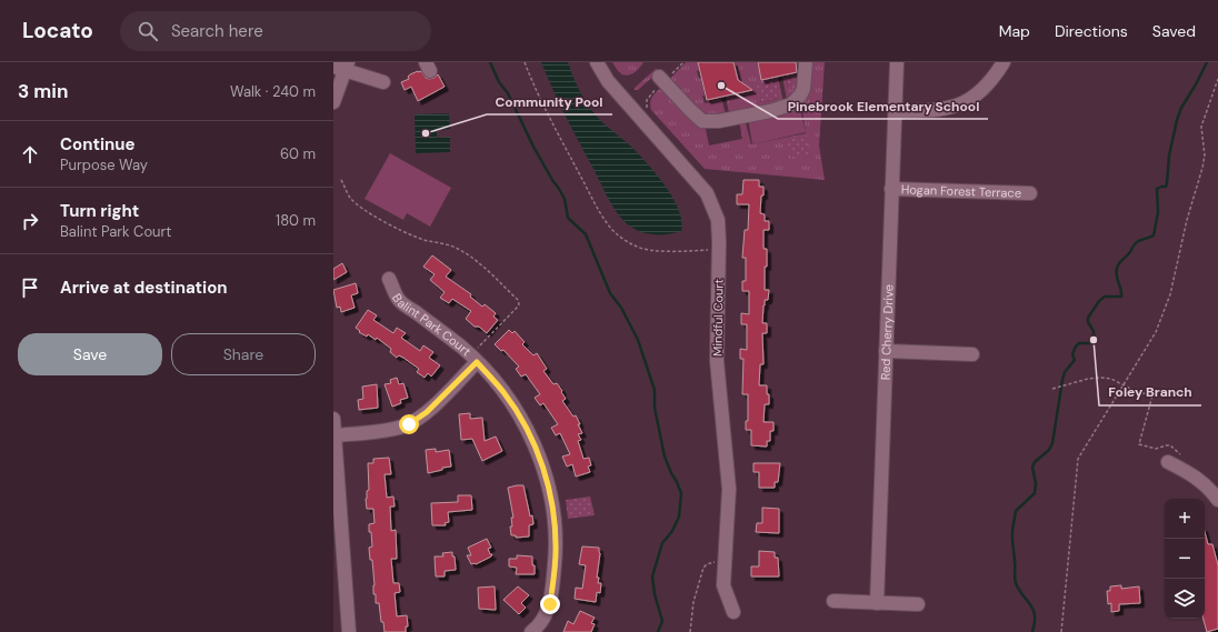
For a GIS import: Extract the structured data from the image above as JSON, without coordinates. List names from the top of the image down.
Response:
{
  "streets": {
    "street": [
      "Hogan Forest Terrace",
      "Mindful Court",
      "Balint Park Court",
      "Red Cherry Drive"
    ]
  },
  "crossings": [
    ["Hogan Forest Terrace", "Red Cherry Drive"]
  ],
  "places": ["Pinebrook Elementary School", "Community Pool", "Foley Branch"],
  "page": {
    "header": "Locato",
    "search": "Search here",
    "nav": ["Map", "Directions", "Saved"],
    "heading": ["3 min", "Walk · 240 m"],
    "list": [
      ["Continue", "Purpose Way", "60 m"],
      ["Turn right", "Balint Park Court", "180 m"],
      "Arrive at destination"
    ],
    "buttons": ["Save", "Share"],
    "map_buttons": ["+", "−"]
  }
}
